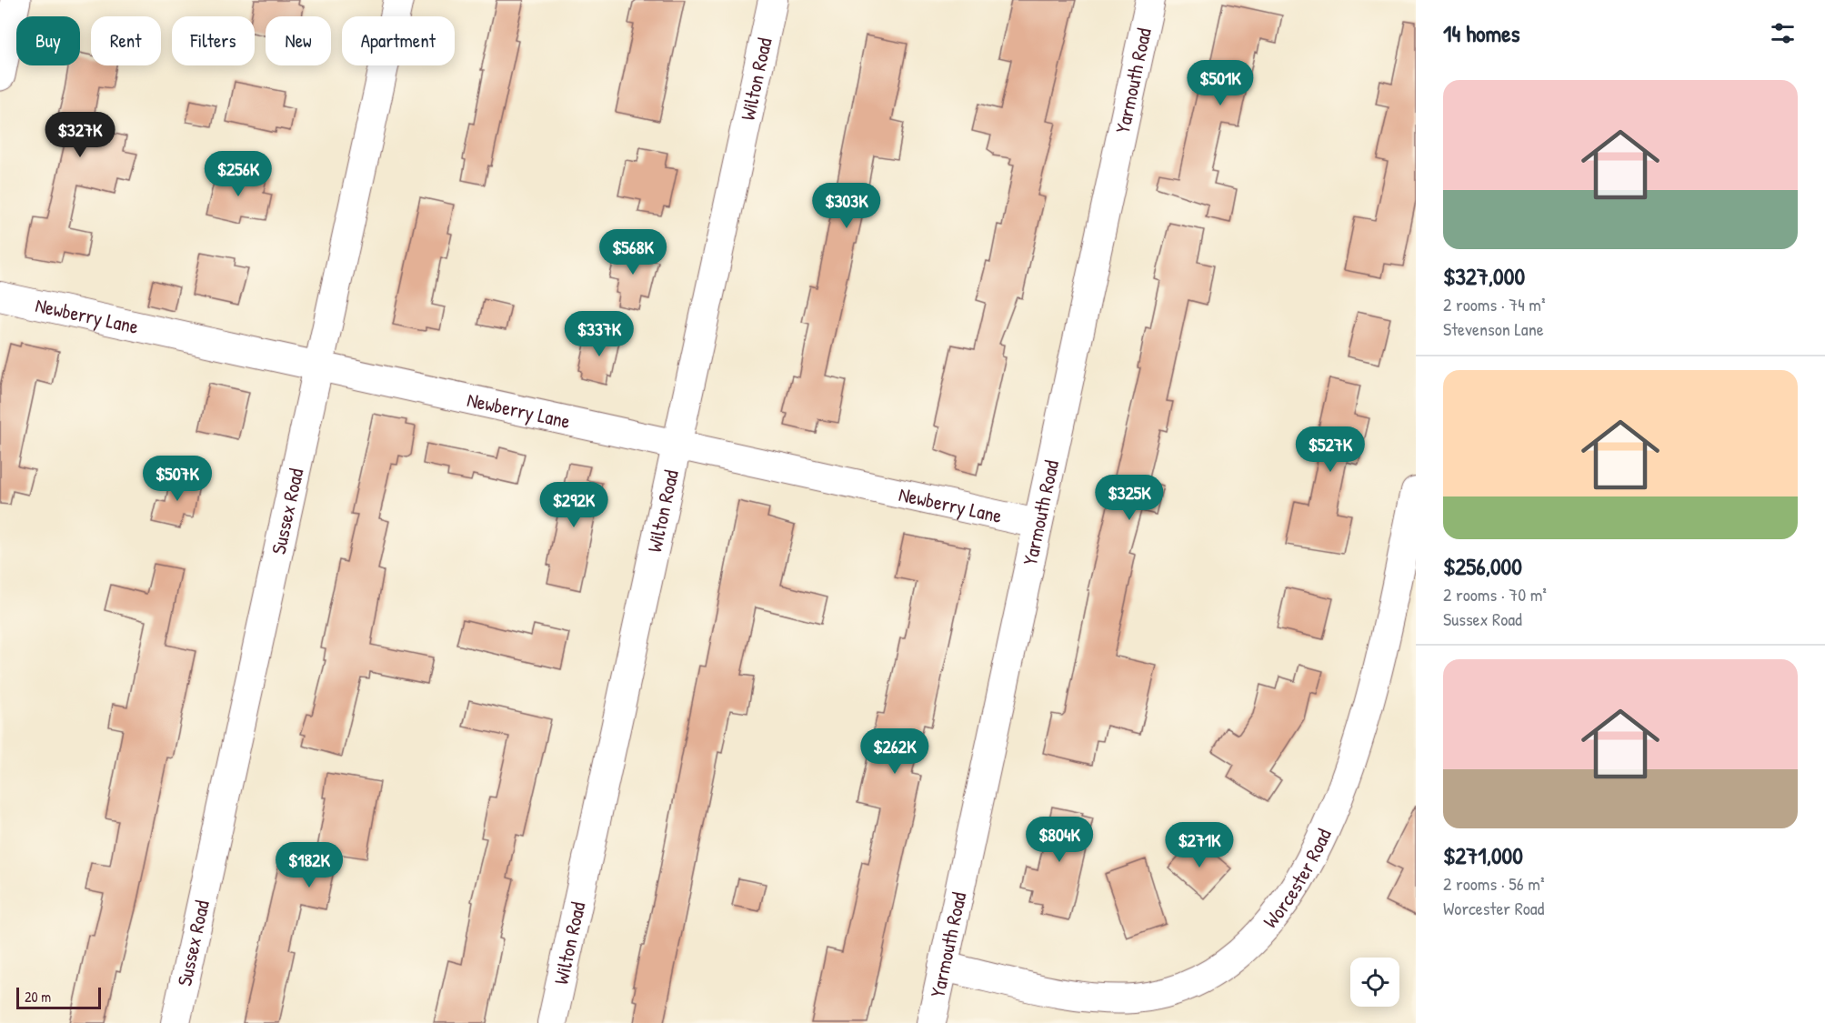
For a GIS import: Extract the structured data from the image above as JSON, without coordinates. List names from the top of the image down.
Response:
{
  "streets": {
    "street": [
      "Yarmouth Road",
      "Wilton Road",
      "Newberry Lane",
      "Sussex Road",
      "Worcester Road"
    ]
  },
  "crossings": [
    ["Yarmouth Road", "Newberry Lane"],
    ["Yarmouth Road", "Worcester Road"],
    ["Wilton Road", "Newberry Lane"],
    ["Newberry Lane", "Sussex Road"]
  ],
  "scale_bar": "20 m",
  "page": {
    "heading": "14 homes",
    "chip": [
      "Buy",
      "Rent",
      "Filters",
      "New",
      "Apartment"
    ],
    "price": [
      "$501K",
      "$327K",
      "$256K",
      "$303K",
      "$568K",
      "$337K",
      "$527K",
      "$507K",
      "$325K",
      "$292K",
      "$262K",
      "$804K",
      "$271K",
      "$182K"
    ],
    "list": [
      {
        "name": "$327,000",
        "note": "2 rooms · 74 m² · Stevenson Lane"
      },
      {
        "name": "$256,000",
        "note": "2 rooms · 70 m² · Sussex Road"
      },
      {
        "name": "$271,000",
        "note": "2 rooms · 56 m² · Worcester Road"
      }
    ],
    "scale": "20 m"
  }
}
